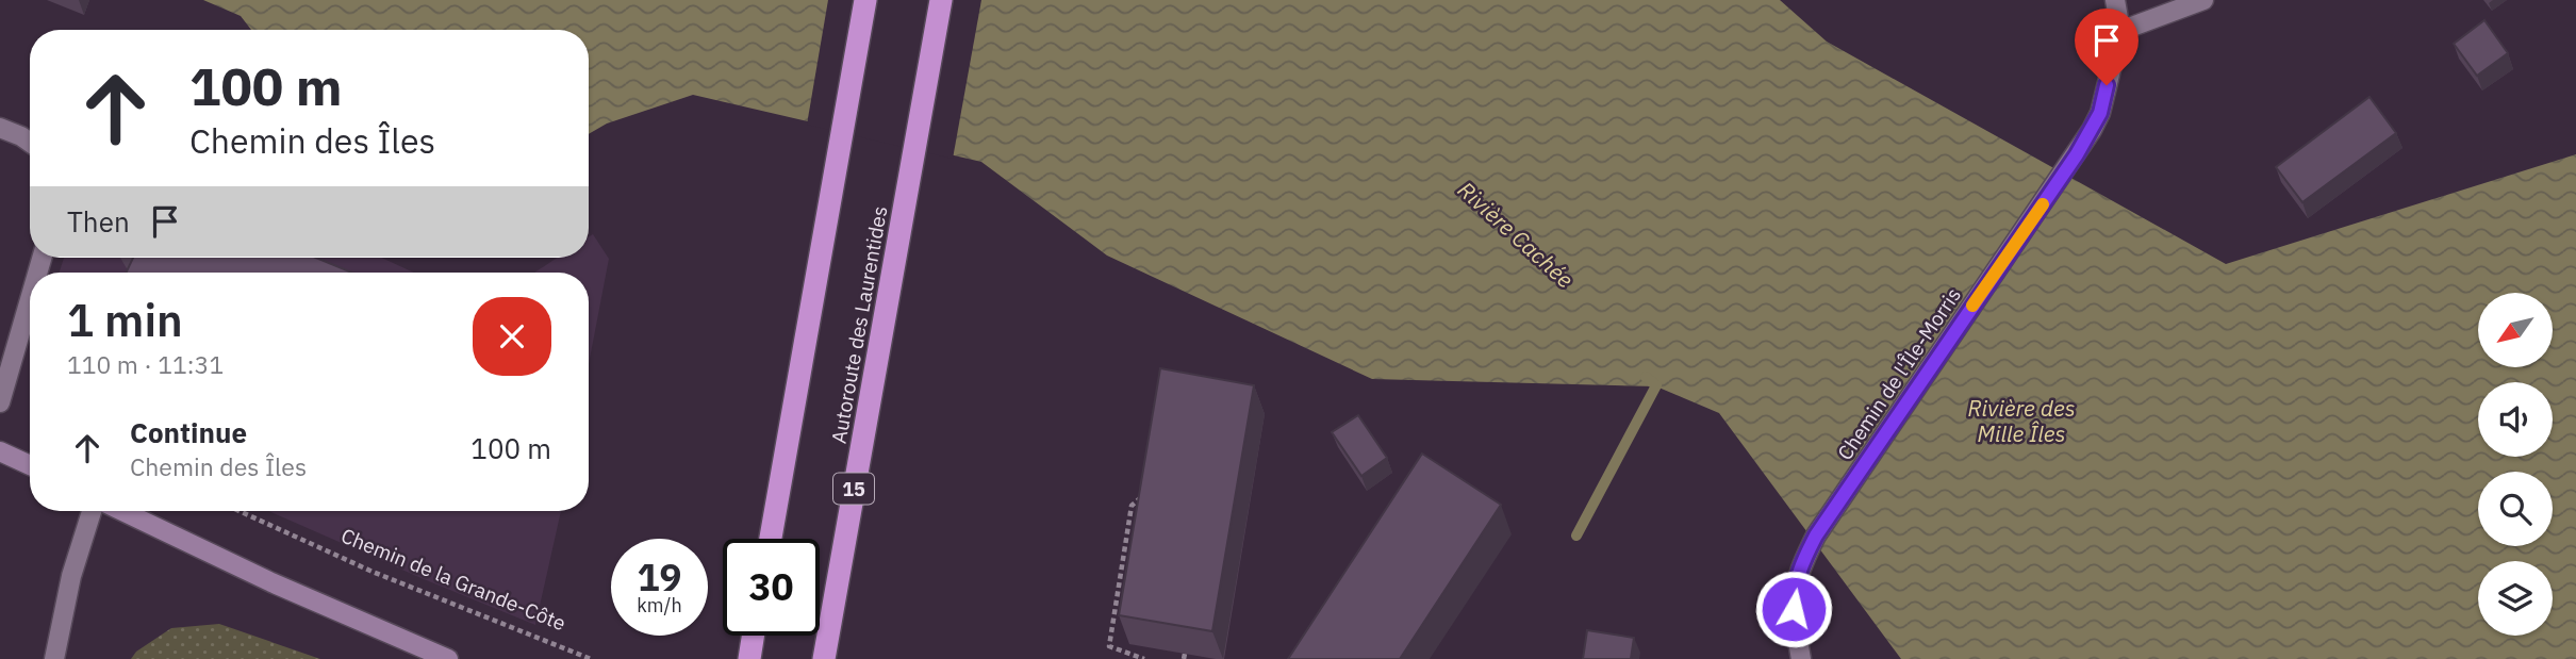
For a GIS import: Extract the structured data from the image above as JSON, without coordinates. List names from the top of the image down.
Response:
{
  "streets": {
    "highway": ["Autoroute des Laurentides", "15"],
    "street": ["Chemin de l'Île-Morris"],
    "path": ["Chemin de la Grande-Côte"]
  },
  "water": ["Rivière Cachée", "Rivière des Mille Îles"],
  "north": "bottom left",
  "page": {
    "turn": ["100 m", "Chemin des Îles"],
    "then": "Then",
    "heading": ["1 min", "110 m · 11:31"],
    "list": [
      {
        "name": "Continue",
        "note": "Chemin des Îles",
        "value": "100 m"
      }
    ],
    "speed": "19 km/h",
    "limit": "30"
  }
}
